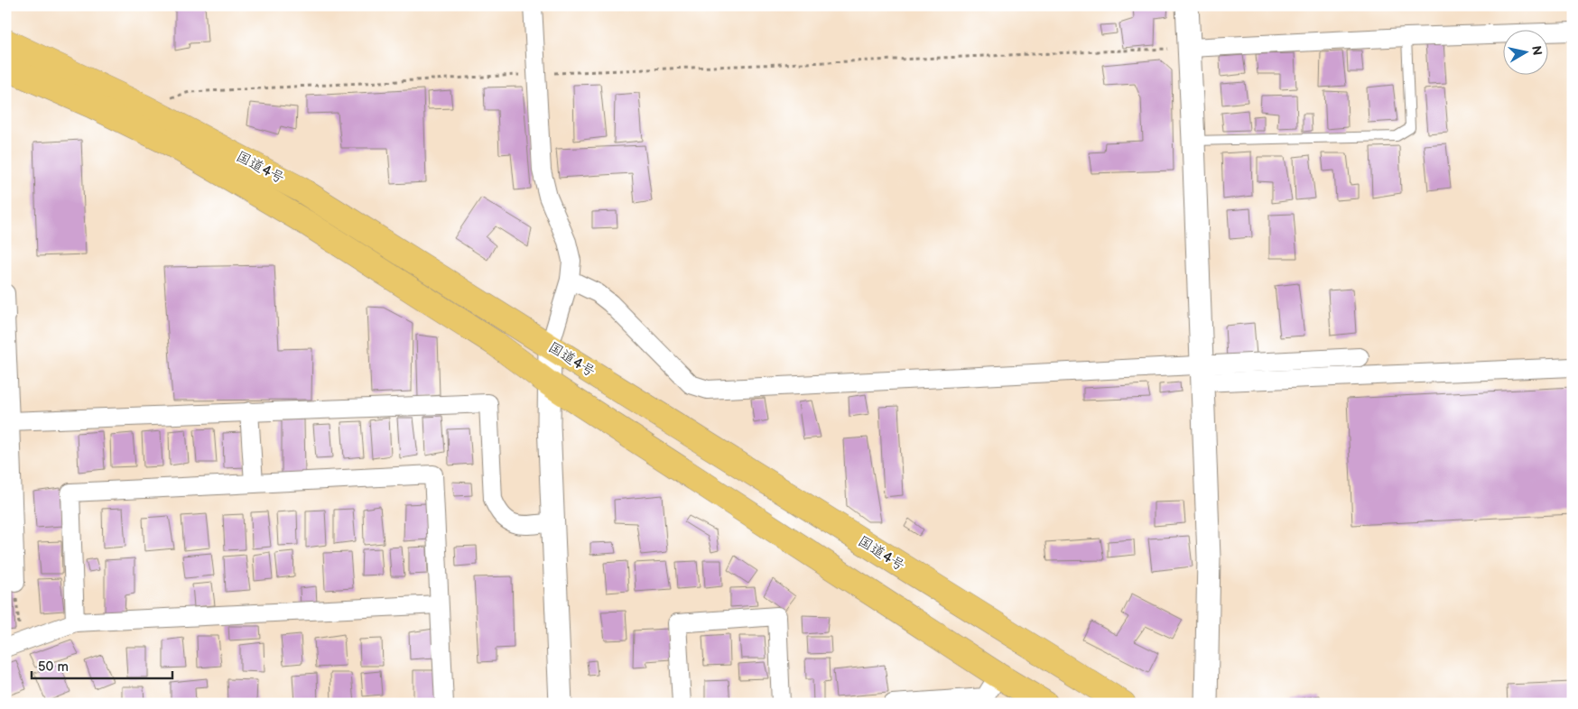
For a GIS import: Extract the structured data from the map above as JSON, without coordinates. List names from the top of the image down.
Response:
{
  "streets": {
    "highway": ["国道4号"]
  },
  "scale_bar": "50 m",
  "north": "right"
}
